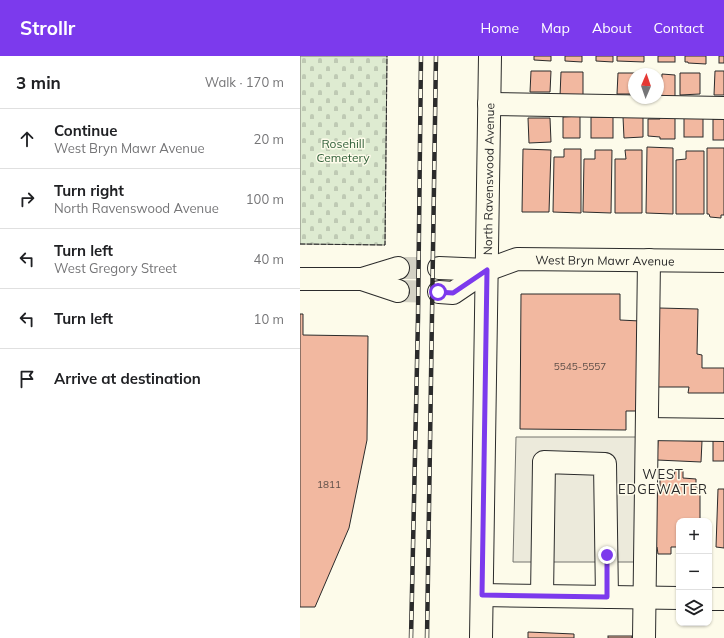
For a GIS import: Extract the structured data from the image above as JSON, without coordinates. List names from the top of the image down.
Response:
{
  "streets": {
    "street": ["North Ravenswood Avenue", "West Bryn Mawr Avenue"]
  },
  "crossings": [
    ["North Ravenswood Avenue", "West Bryn Mawr Avenue"]
  ],
  "districts": ["WEST EDGEWATER"],
  "parks": ["Rosehill Cemetery"],
  "house_numbers": ["5545-5557", "1811"],
  "north": "top",
  "page": {
    "header": "Strollr",
    "nav": [
      "Home",
      "Map",
      "About",
      "Contact"
    ],
    "heading": ["3 min", "Walk · 170 m"],
    "list": [
      ["Continue", "West Bryn Mawr Avenue", "20 m"],
      ["Turn right", "North Ravenswood Avenue", "100 m"],
      ["Turn left", "West Gregory Street", "40 m"],
      ["Turn left", "10 m"],
      "Arrive at destination"
    ],
    "map_buttons": ["+", "−"]
  }
}
